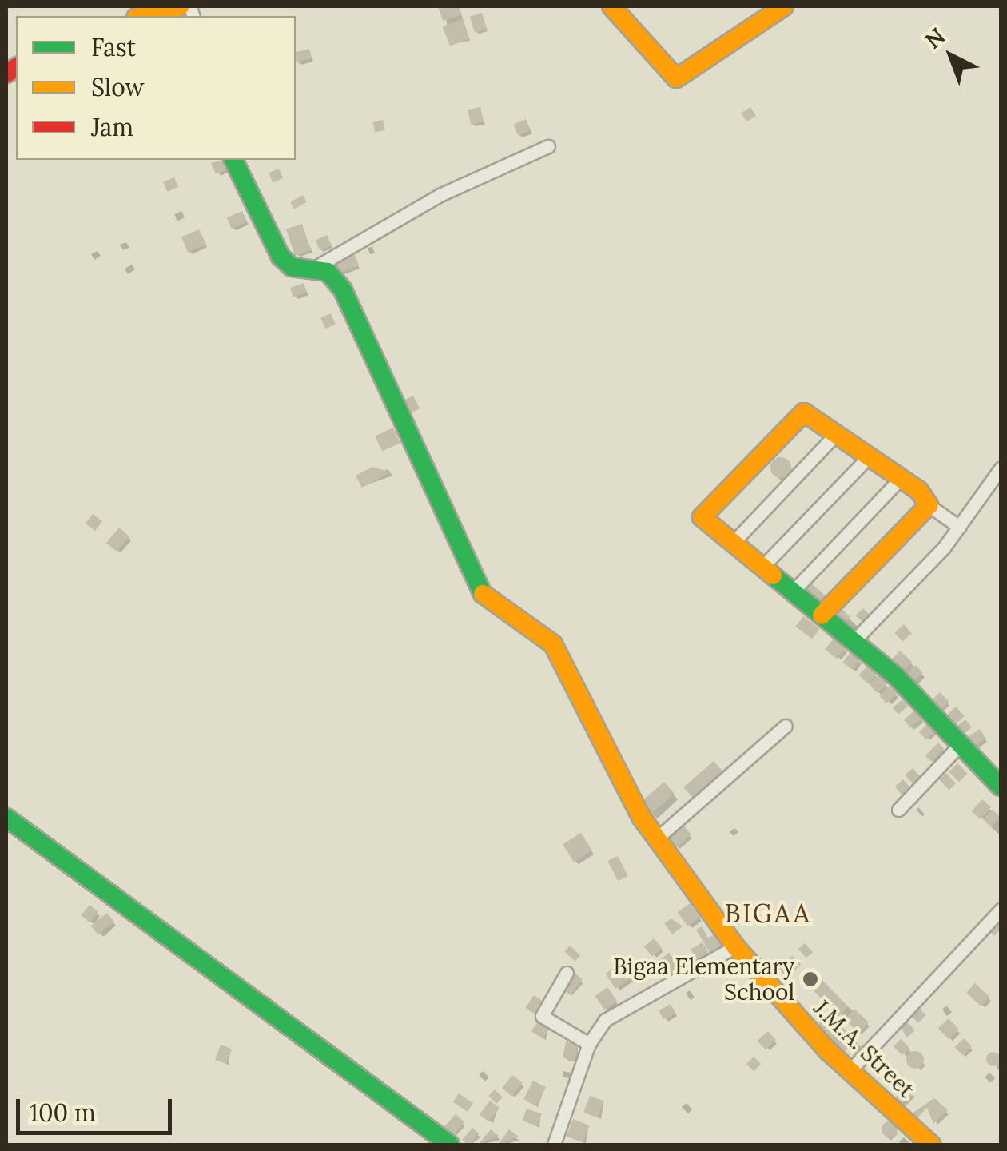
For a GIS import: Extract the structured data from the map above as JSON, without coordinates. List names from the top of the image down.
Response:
{
  "streets": {
    "street": ["J.M.A. Street"]
  },
  "districts": ["BIGAA"],
  "places": ["Bigaa Elementary School"],
  "legend": ["Fast", "Slow", "Jam"],
  "scale_bar": "100 m",
  "north": "top left"
}
